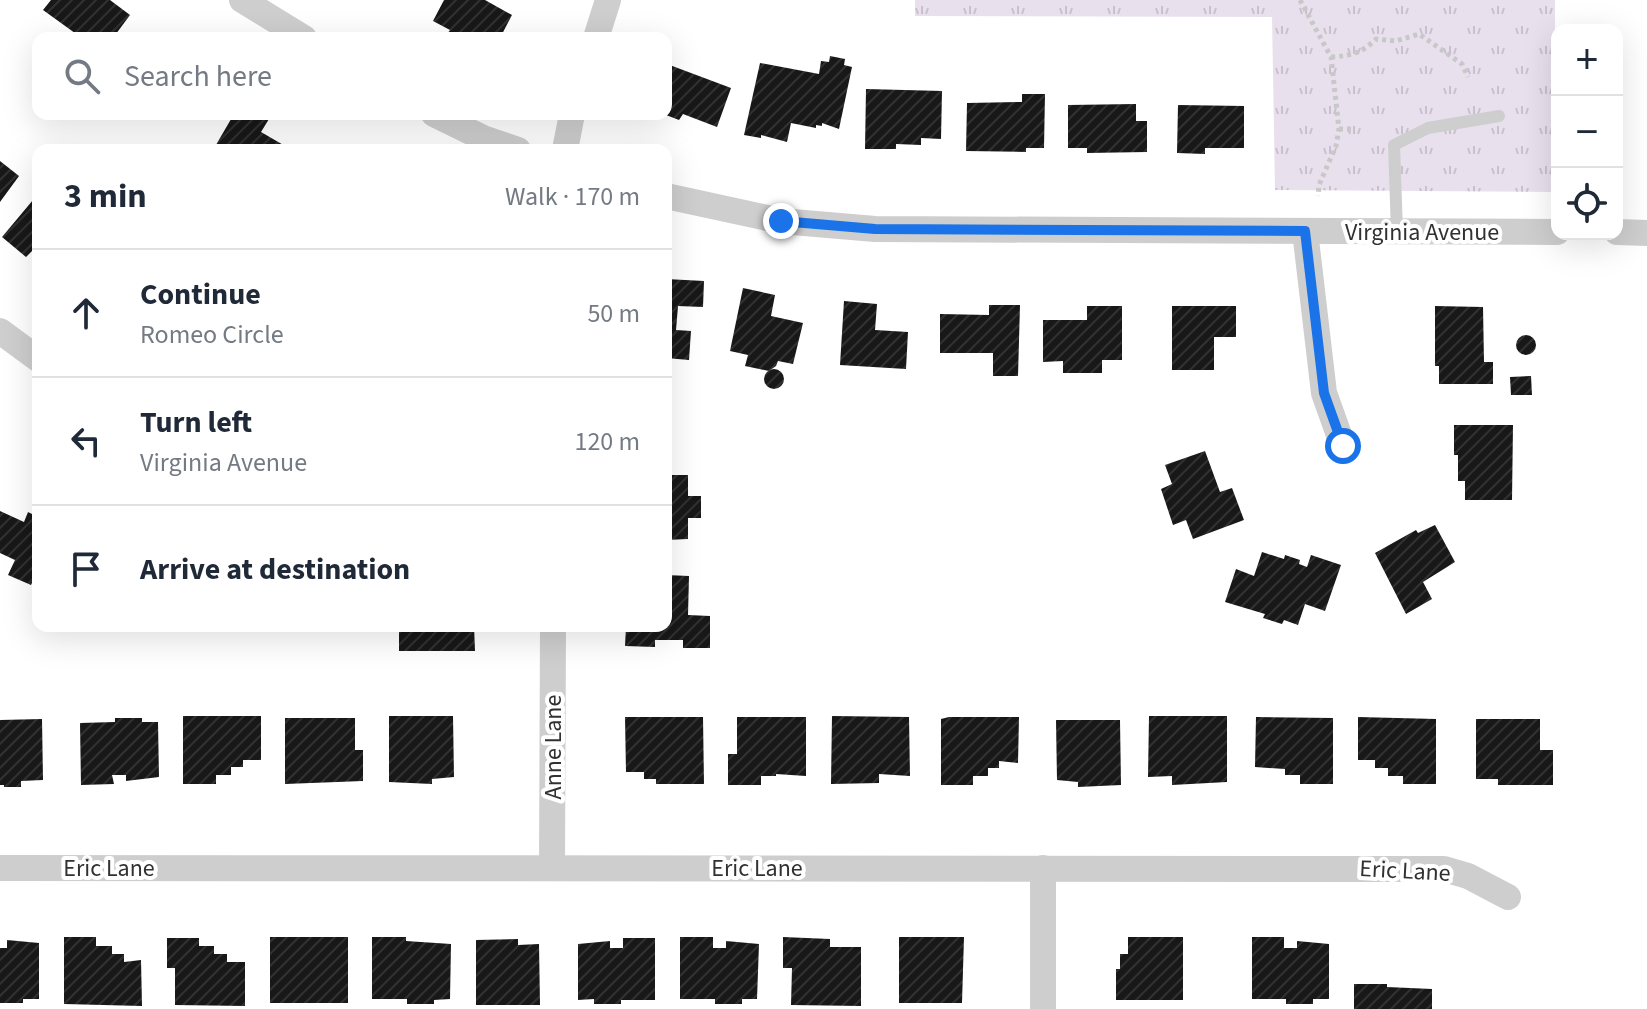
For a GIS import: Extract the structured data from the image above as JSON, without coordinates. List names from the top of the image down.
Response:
{
  "streets": {
    "street": ["Virginia Avenue", "Anne Lane", "Eric Lane"]
  },
  "crossings": [
    ["Anne Lane", "Eric Lane"]
  ],
  "page": {
    "map_buttons": ["+", "−"],
    "search": "Search here",
    "heading": ["3 min", "Walk · 170 m"],
    "list": [
      ["Continue", "Romeo Circle", "50 m"],
      ["Turn left", "Virginia Avenue", "120 m"],
      "Arrive at destination"
    ]
  }
}
